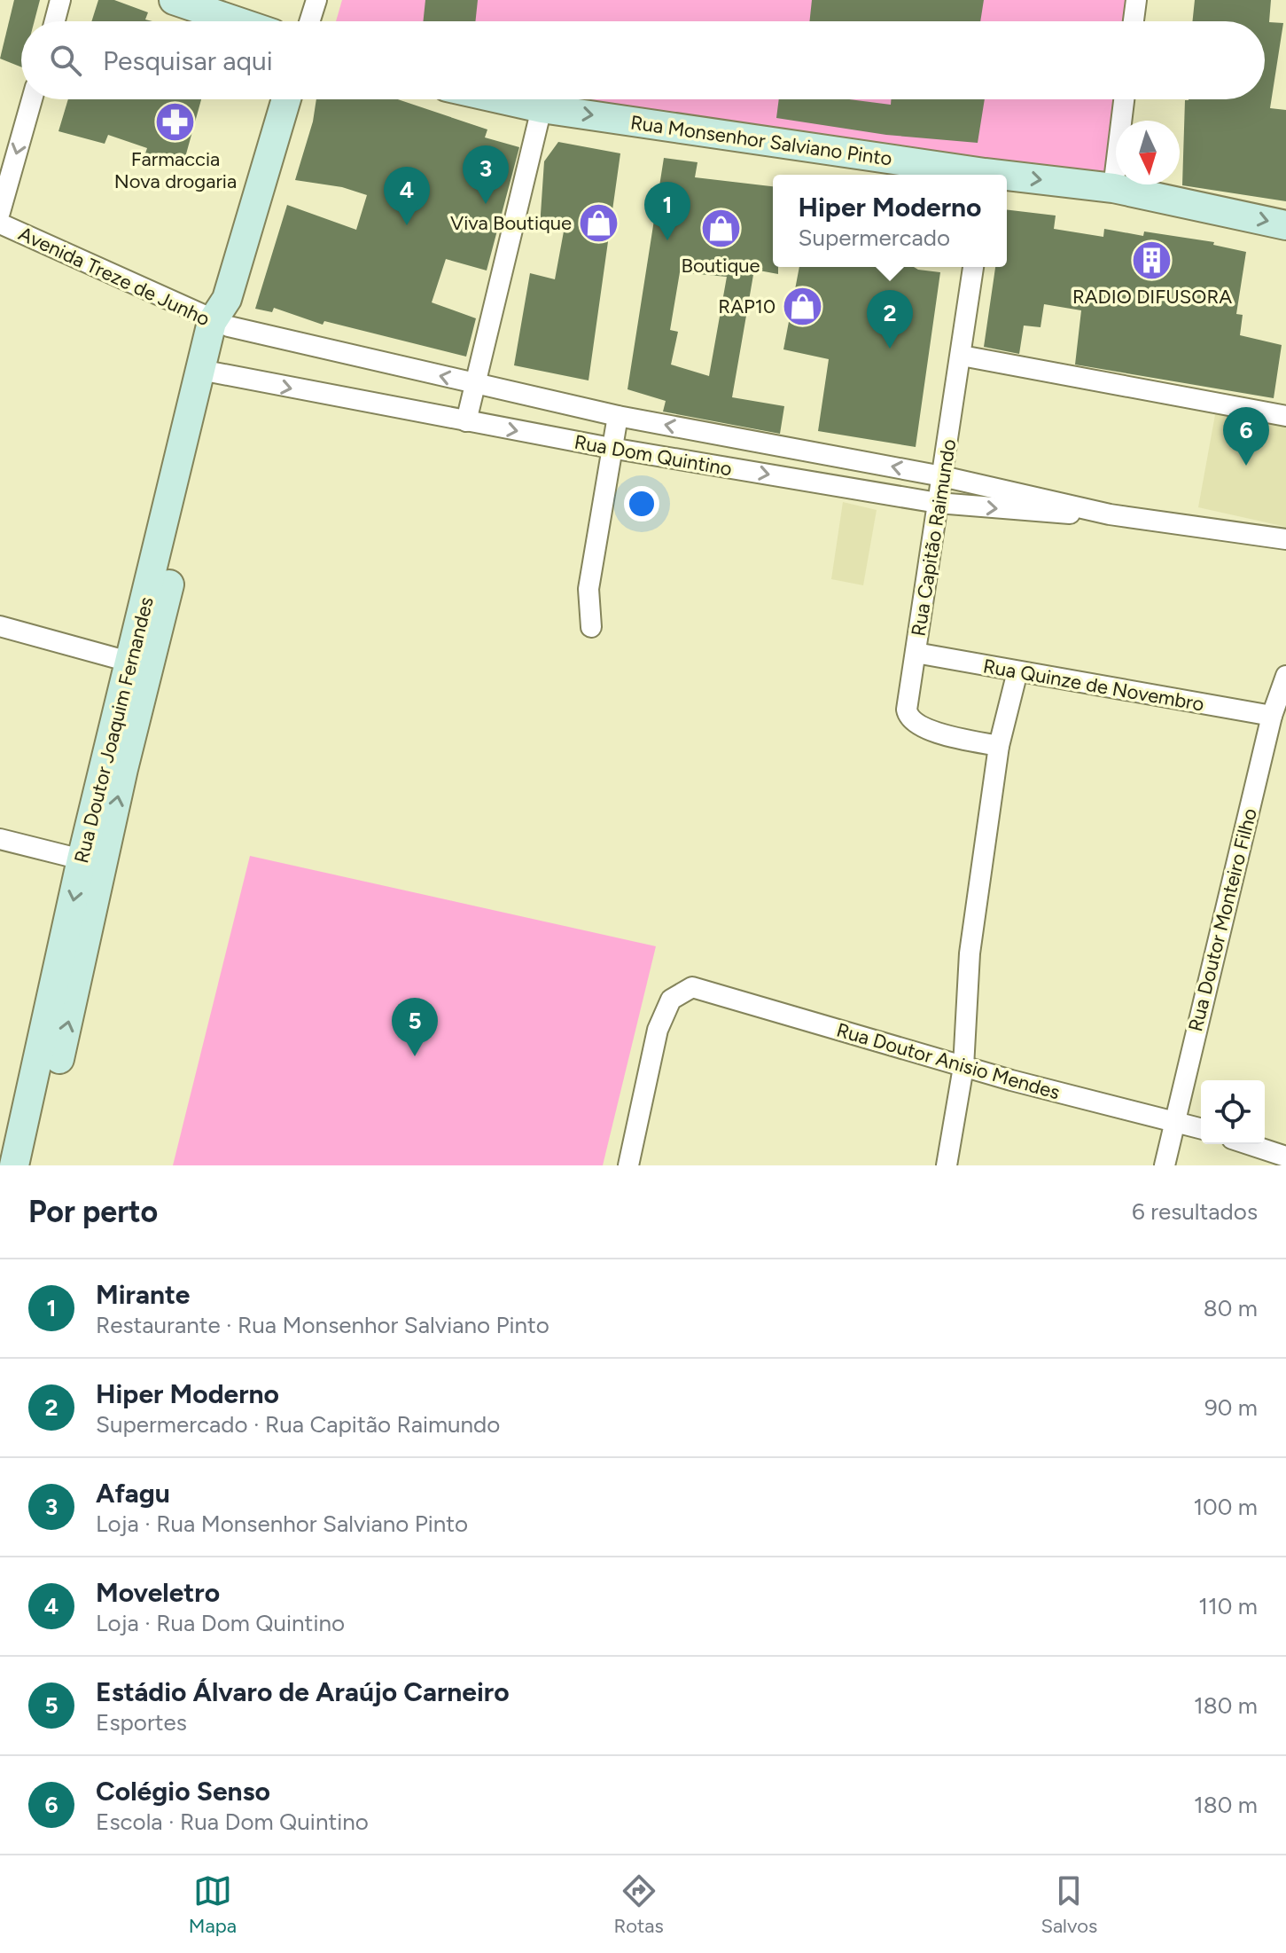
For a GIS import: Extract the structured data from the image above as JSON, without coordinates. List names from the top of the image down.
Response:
{
  "streets": {
    "street": [
      "Rua Monsenhor Salviano Pinto",
      "Avenida Treze de Junho",
      "Rua Dom Quintino",
      "Rua Capitão Raimundo",
      "Rua Quinze de Novembro",
      "Rua Doutor Joaquim Fernandes",
      "Rua Doutor Monteiro Filho",
      "Rua Doutor Anisio Mendes"
    ]
  },
  "crossings": [
    ["Avenida Treze de Junho", "Rua Dom Quintino"],
    ["Avenida Treze de Junho", "Rua Doutor Joaquim Fernandes"],
    ["Rua Dom Quintino", "Rua Capitão Raimundo"],
    ["Rua Dom Quintino", "Rua Doutor Joaquim Fernandes"],
    ["Rua Capitão Raimundo", "Rua Quinze de Novembro"],
    ["Rua Quinze de Novembro", "Rua Doutor Monteiro Filho"],
    ["Rua Doutor Monteiro Filho", "Rua Doutor Anisio Mendes"]
  ],
  "places": {
    "pharmacy": ["Farmaccia Nova drogaria"],
    "shop": ["Viva Boutique", "Boutique", "RAP10"],
    "building": ["RADIO DIFUSORA"]
  },
  "north": "bottom",
  "page": {
    "search": "Pesquisar aqui",
    "pins": [
      "3",
      "4",
      "1",
      "2",
      "6",
      "5"
    ],
    "popup": ["Hiper Moderno", "Supermercado"],
    "heading": ["Por perto", "6 resultados"],
    "list": [
      {
        "mark": "1",
        "name": "Mirante",
        "note": "Restaurante · Rua Monsenhor Salviano Pinto",
        "value": "80 m"
      },
      {
        "mark": "2",
        "name": "Hiper Moderno",
        "note": "Supermercado · Rua Capitão Raimundo",
        "value": "90 m"
      },
      {
        "mark": "3",
        "name": "Afagu",
        "note": "Loja · Rua Monsenhor Salviano Pinto",
        "value": "100 m"
      },
      {
        "mark": "4",
        "name": "Moveletro",
        "note": "Loja · Rua Dom Quintino",
        "value": "110 m"
      },
      {
        "mark": "5",
        "name": "Estádio Álvaro de Araújo Carneiro",
        "note": "Esportes",
        "value": "180 m"
      },
      {
        "mark": "6",
        "name": "Colégio Senso",
        "note": "Escola · Rua Dom Quintino",
        "value": "180 m"
      }
    ],
    "nav": ["Mapa", "Rotas", "Salvos"]
  }
}
